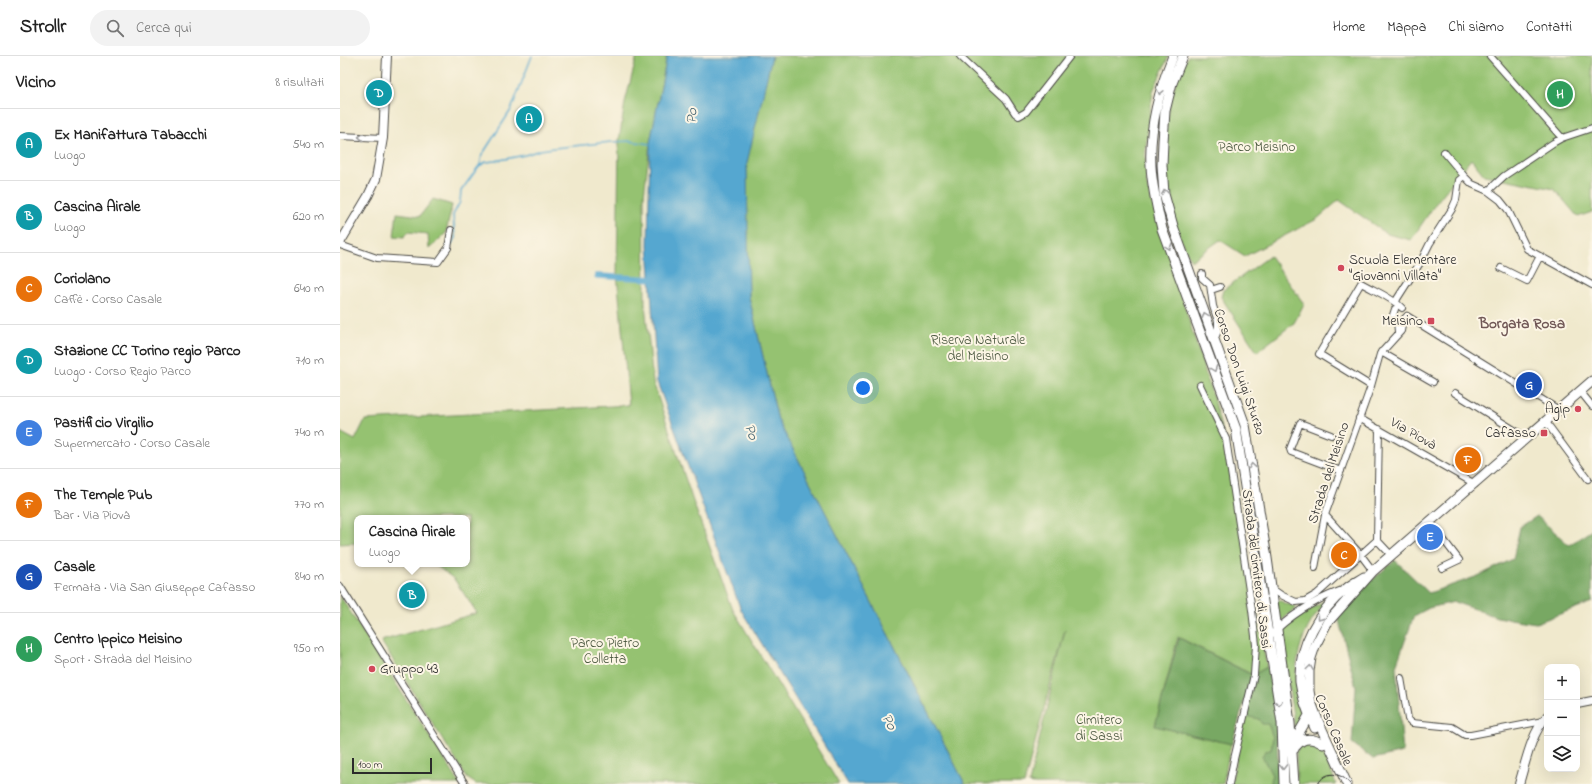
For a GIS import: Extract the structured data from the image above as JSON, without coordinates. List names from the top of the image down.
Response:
{
  "streets": {
    "main road": ["Corso Don Luigi Sturzo", "Corso Casale"],
    "street": ["Via Piovà", "Strada del Meisino", "Strada del cimitero di Sassi"]
  },
  "crossings": [
    ["Via Piovà", "Strada del Meisino"],
    ["Via Piovà", "Corso Casale"]
  ],
  "districts": ["Borgata Rosa"],
  "water": ["Po"],
  "parks": [
    "Parco Meisino",
    "Riserva Naturale del Meisino",
    "Parco Pietro Colletta",
    "Cimitero di Sassi"
  ],
  "places": {
    "other": ["Scuola Elementare \"Giovanni Villata\"", "Agip", "Gruppo 43"],
    "transit": ["Meisino", "Cafasso"]
  },
  "scale_bar": "100 m",
  "page": {
    "header": "Strollr",
    "search": "Cerca qui",
    "nav": [
      "Home",
      "Mappa",
      "Chi siamo",
      "Contatti"
    ],
    "heading": ["Vicino", "8 risultati"],
    "pins": [
      "D",
      "H",
      "A",
      "G",
      "F",
      "E",
      "C",
      "B"
    ],
    "list": [
      {
        "mark": "A",
        "name": "Ex Manifattura Tabacchi",
        "note": "Luogo",
        "value": "540 m"
      },
      {
        "mark": "B",
        "name": "Cascina Airale",
        "note": "Luogo",
        "value": "620 m"
      },
      {
        "mark": "C",
        "name": "Coriolano",
        "note": "Caffè · Corso Casale",
        "value": "640 m"
      },
      {
        "mark": "D",
        "name": "Stazione CC Torino regio Parco",
        "note": "Luogo · Corso Regio Parco",
        "value": "710 m"
      },
      {
        "mark": "E",
        "name": "Pastificio Virgilio",
        "note": "Supermercato · Corso Casale",
        "value": "740 m"
      },
      {
        "mark": "F",
        "name": "The Temple Pub",
        "note": "Bar · Via Piovà",
        "value": "770 m"
      },
      {
        "mark": "G",
        "name": "Casale",
        "note": "Fermata · Via San Giuseppe Cafasso",
        "value": "840 m"
      },
      {
        "mark": "H",
        "name": "Centro Ippico Meisino",
        "note": "Sport · Strada del Meisino",
        "value": "950 m"
      }
    ],
    "popup": ["Cascina Airale", "Luogo"],
    "map_buttons": ["+", "−"],
    "scale": "100 m"
  }
}
